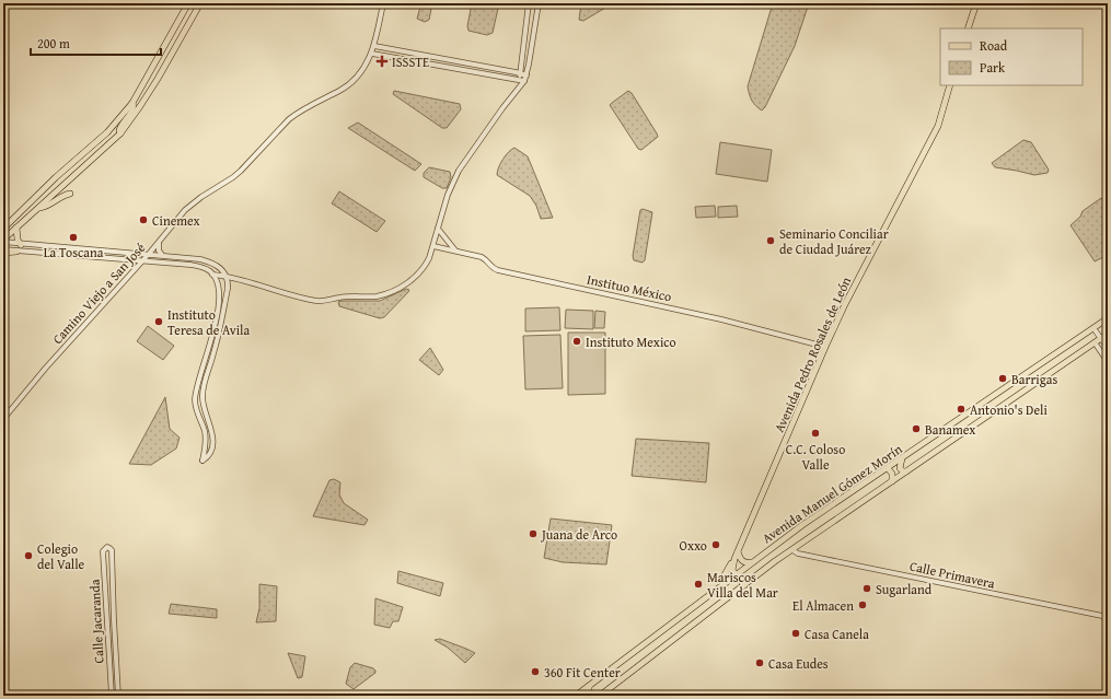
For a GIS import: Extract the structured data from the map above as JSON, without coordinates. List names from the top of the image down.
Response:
{
  "streets": {
    "main road": ["Avenida Pedro Rosales de León", "Avenida Manuel Gómez Morín"],
    "street": [
      "Instituo México",
      "Camino Viejo a San José",
      "Calle Primavera",
      "Calle Jacaranda"
    ]
  },
  "crossings": [
    ["Instituo México", "Avenida Pedro Rosales de León"],
    ["Avenida Pedro Rosales de León", "Avenida Manuel Gómez Morín"],
    ["Avenida Manuel Gómez Morín", "Calle Primavera"]
  ],
  "places": {
    "health": ["ISSSTE"],
    "other": [
      "Cinemex",
      "La Toscana",
      "Seminario Conciliar de Ciudad Juárez",
      "Instituto Teresa de Avila",
      "Instituto Mexico",
      "Barrigas",
      "Antonio's Deli",
      "Banamex",
      "C.C. Coloso Valle",
      "Juana de Arco",
      "Oxxo",
      "Colegio del Valle",
      "Mariscos Villa del Mar",
      "Sugarland",
      "El Almacen",
      "Casa Canela",
      "Casa Eudes",
      "360 Fit Center"
    ]
  },
  "legend": ["Road", "Park"],
  "scale_bar": "200 m"
}
